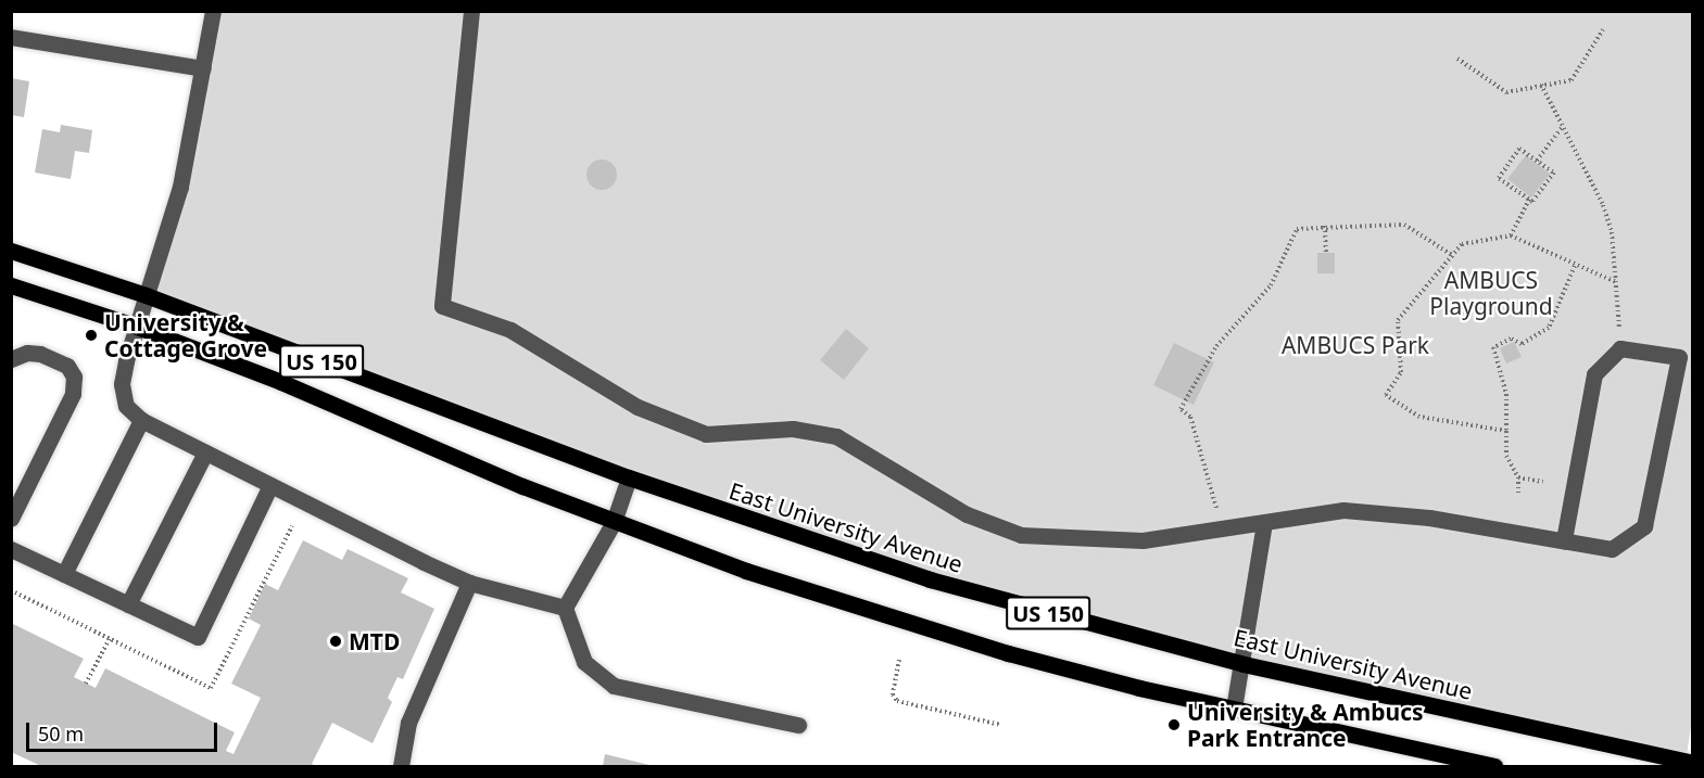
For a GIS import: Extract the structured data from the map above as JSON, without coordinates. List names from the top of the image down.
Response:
{
  "streets": {
    "main road": ["US 150", "East University Avenue"]
  },
  "parks": ["AMBUCS Playground", "AMBUCS Park"],
  "places": ["University & Cottage Grove", "MTD", "University & Ambucs Park Entrance"],
  "scale_bar": "50 m"
}
